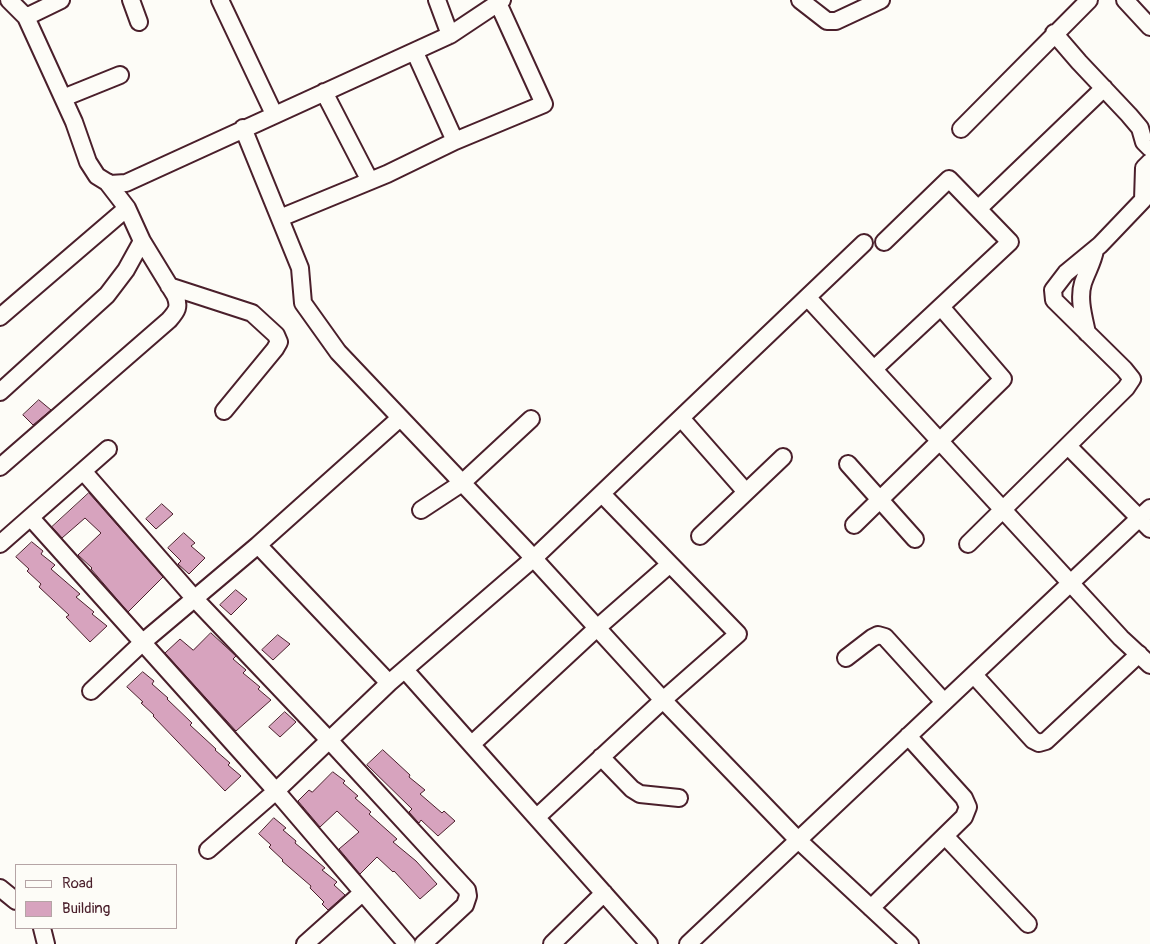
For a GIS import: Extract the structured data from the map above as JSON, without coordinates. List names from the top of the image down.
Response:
{
  "legend": ["Road", "Building"]
}
